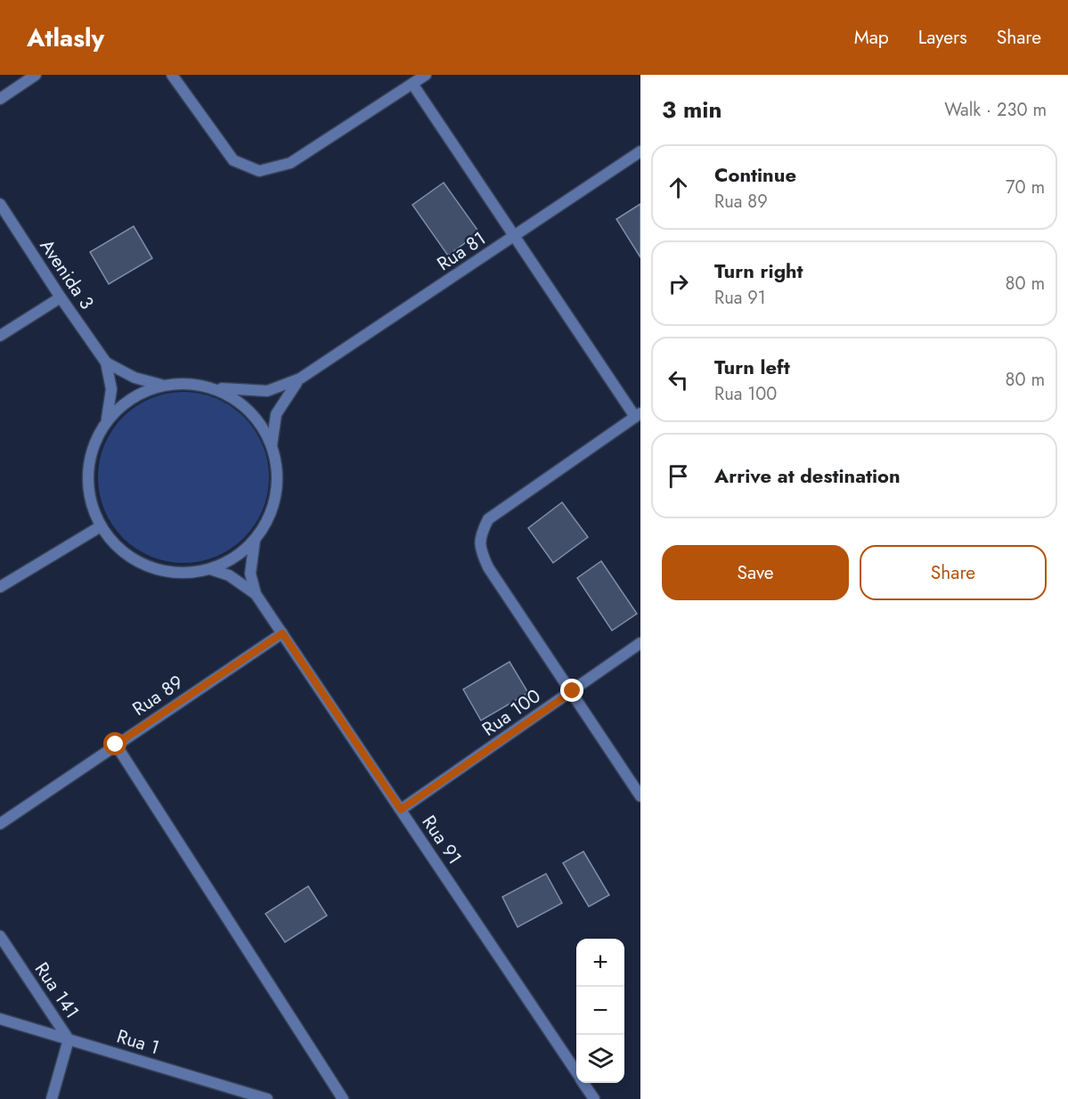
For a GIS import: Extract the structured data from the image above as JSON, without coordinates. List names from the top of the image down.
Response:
{
  "streets": {
    "street": [
      "Rua 81",
      "Avenida 3",
      "Rua 89",
      "Rua 100",
      "Rua 91",
      "Rua 141",
      "Rua 1"
    ]
  },
  "crossings": [
    ["Rua 89", "Rua 91"],
    ["Rua 100", "Rua 91"],
    ["Rua 141", "Rua 1"]
  ],
  "page": {
    "header": "Atlasly",
    "nav": ["Map", "Layers", "Share"],
    "heading": ["3 min", "Walk · 230 m"],
    "list": [
      ["Continue", "Rua 89", "70 m"],
      ["Turn right", "Rua 91", "80 m"],
      ["Turn left", "Rua 100", "80 m"],
      "Arrive at destination"
    ],
    "buttons": ["Save", "Share"],
    "map_buttons": ["+", "−"]
  }
}
